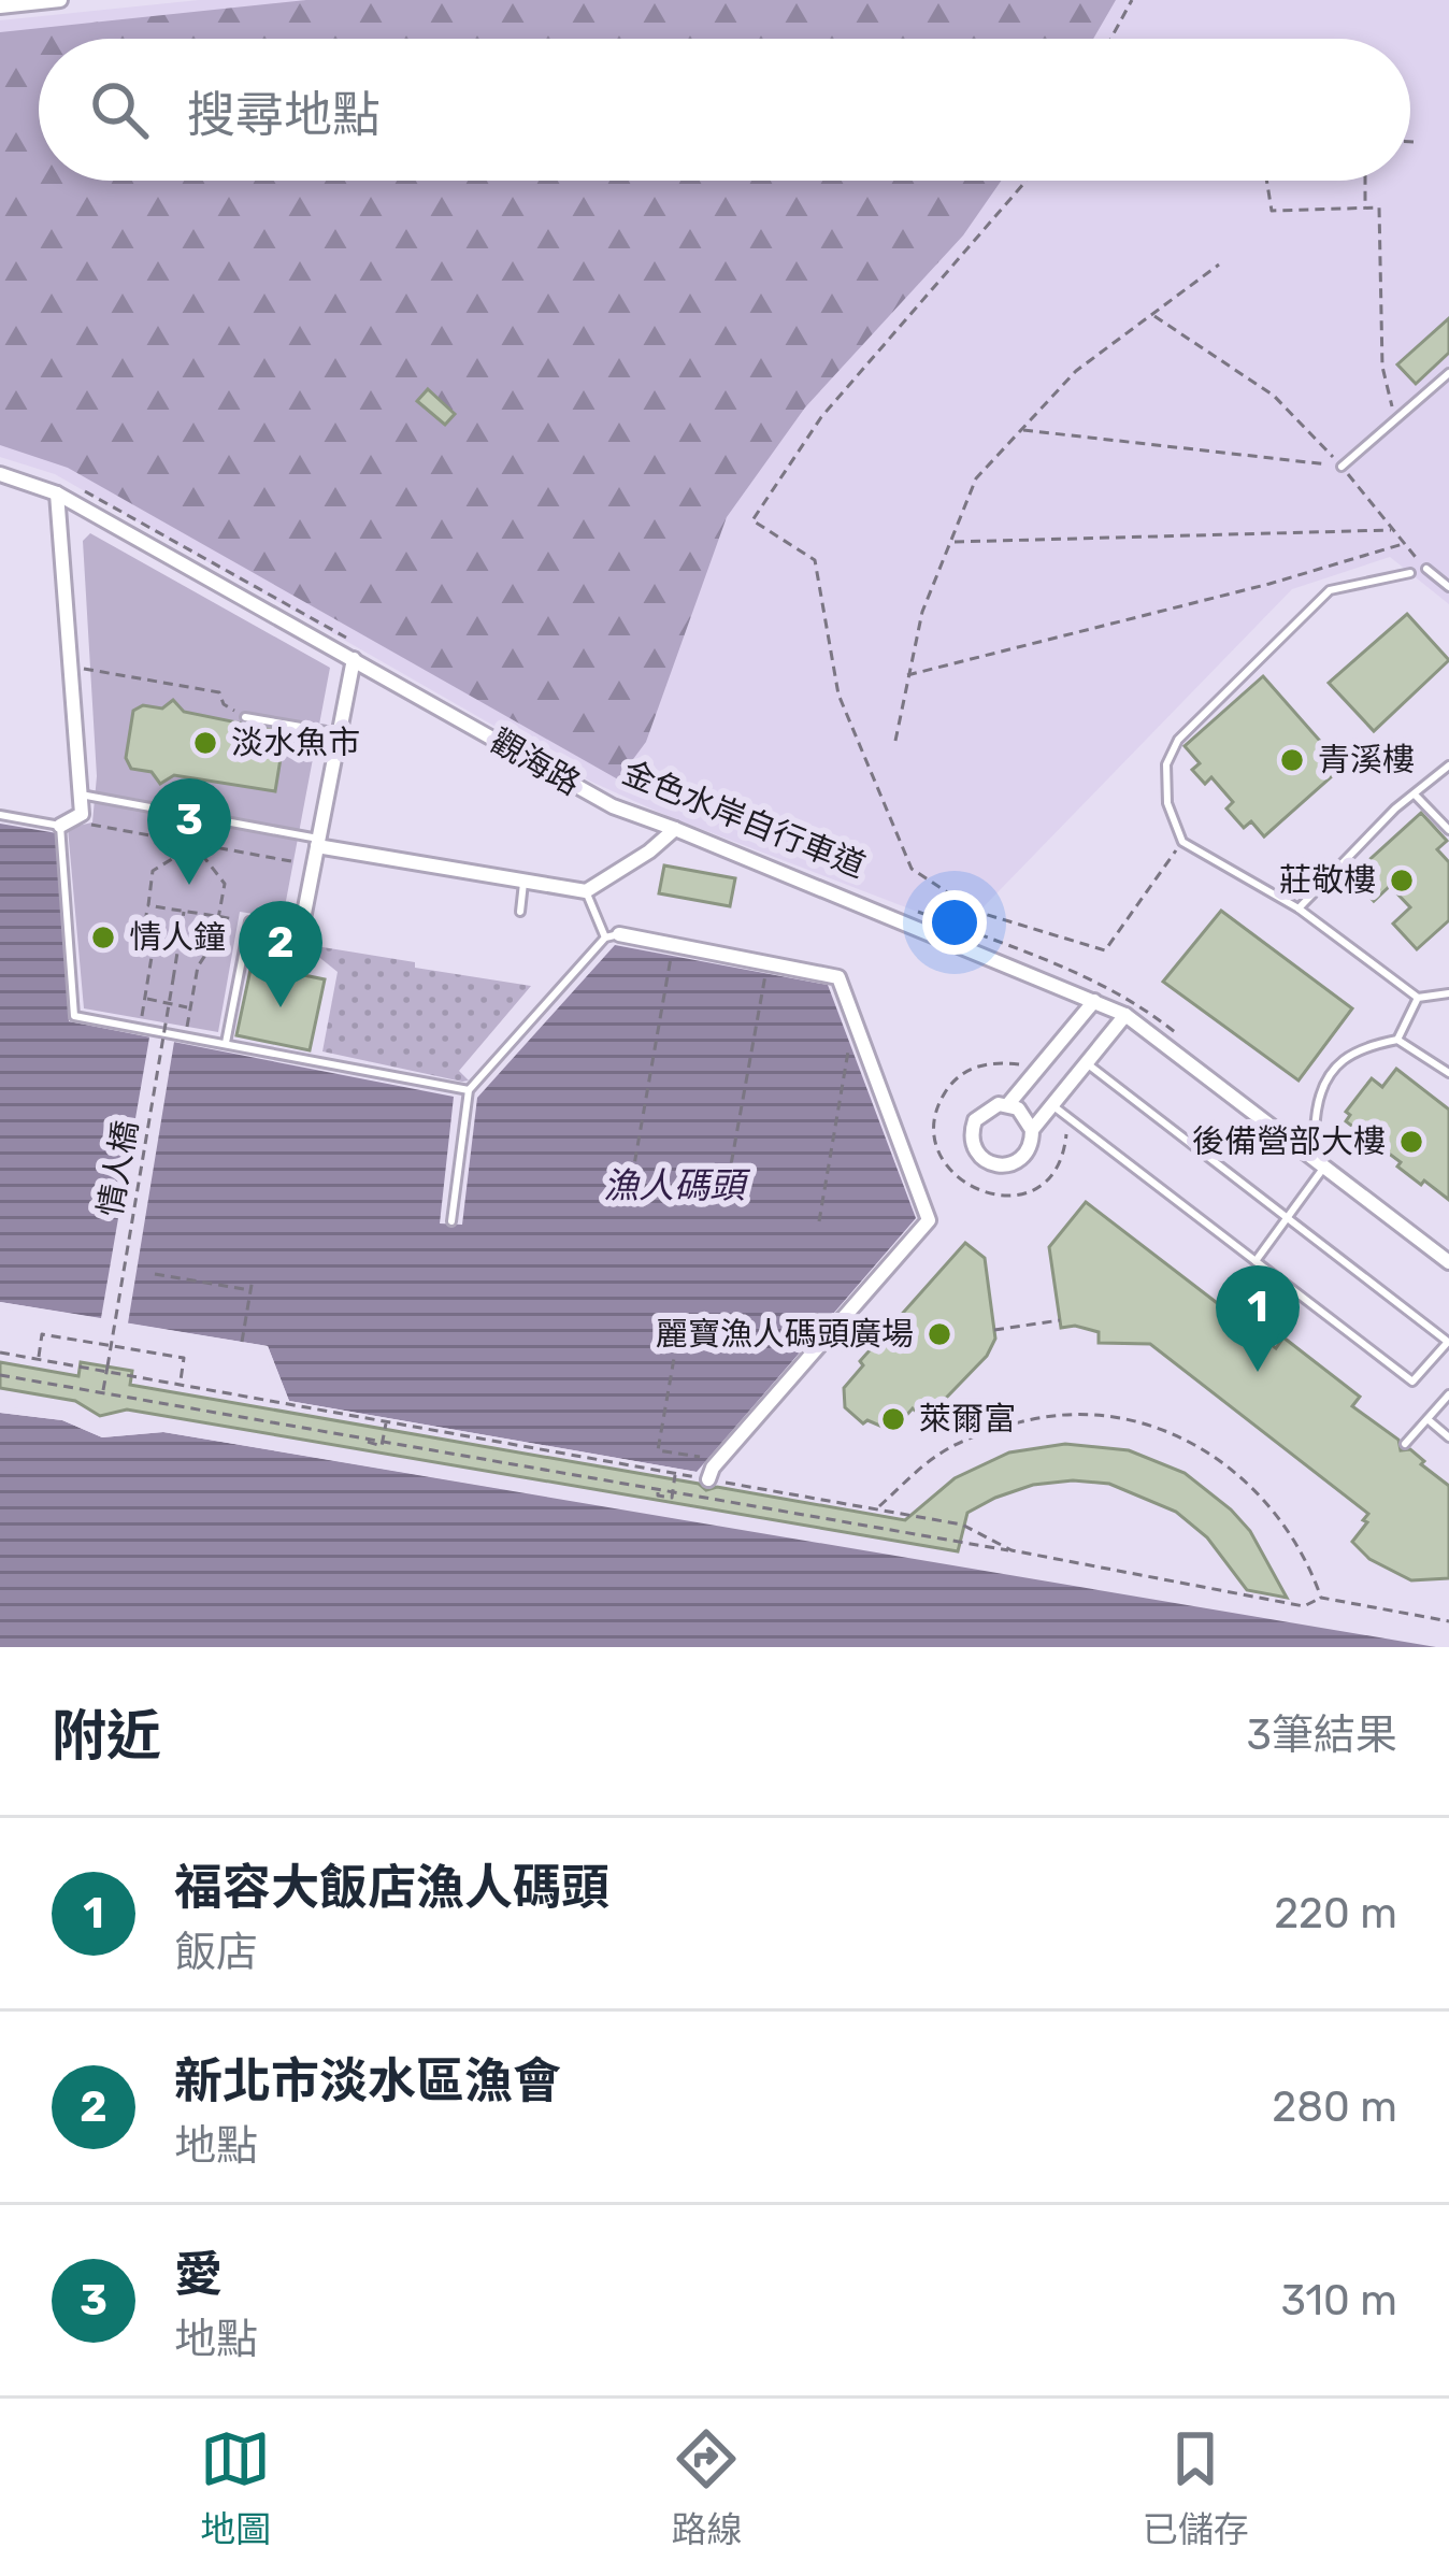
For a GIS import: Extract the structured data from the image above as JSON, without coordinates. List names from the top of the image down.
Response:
{
  "streets": {
    "street": ["觀海路"],
    "path": ["情人橋"]
  },
  "water": ["漁人碼頭"],
  "places": [
    "淡水魚市",
    "青溪樓",
    "莊敬樓",
    "情人鐘",
    "後備營部大樓",
    "麗寶漁人碼頭廣場",
    "萊爾富"
  ],
  "page": {
    "search": "搜尋地點",
    "pins": ["3", "2", "1"],
    "heading": ["附近", "3筆結果"],
    "list": [
      {
        "mark": "1",
        "name": "福容大飯店漁人碼頭",
        "note": "飯店",
        "value": "220 m"
      },
      {
        "mark": "2",
        "name": "新北市淡水區漁會",
        "note": "地點",
        "value": "280 m"
      },
      {
        "mark": "3",
        "name": "愛",
        "note": "地點",
        "value": "310 m"
      }
    ],
    "nav": ["地圖", "路線", "已儲存"]
  }
}
